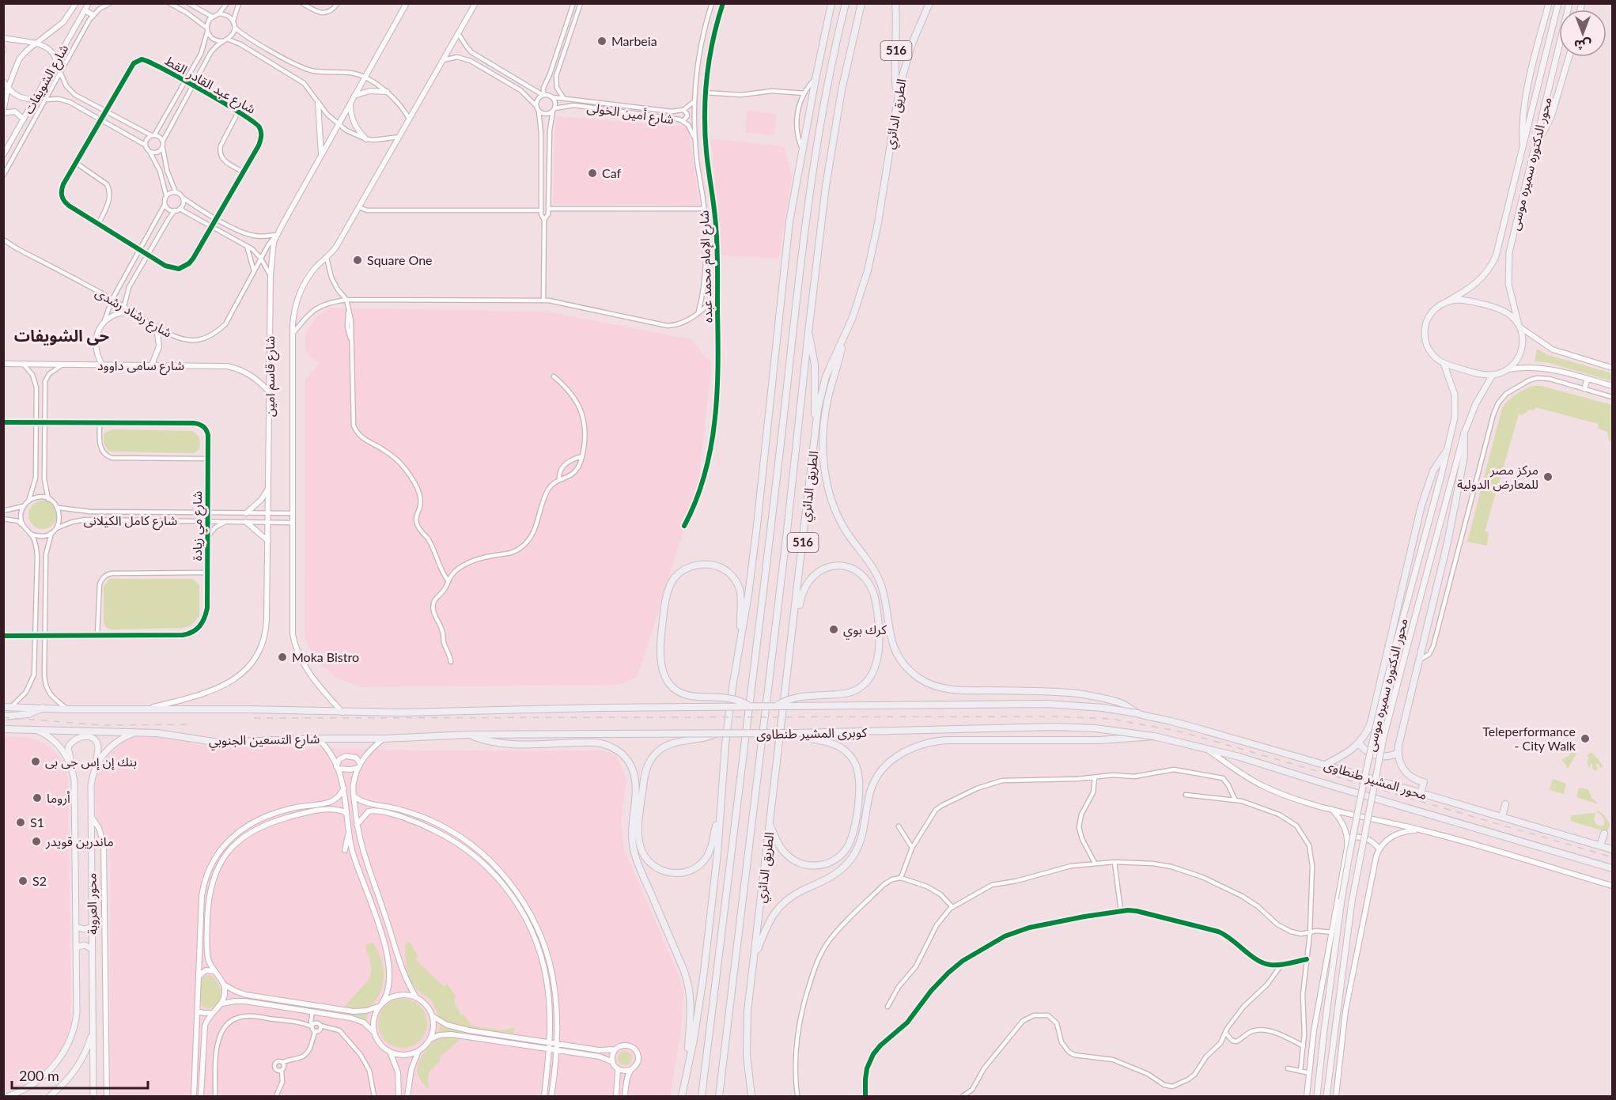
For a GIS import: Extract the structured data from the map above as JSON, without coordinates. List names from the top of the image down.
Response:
{
  "streets": {
    "highway": [
      "516",
      "الطريق الدائري",
      "كوبرى المشير طنطاوى",
      "شارع التسعين الجنوبي",
      "محور المشير طنطاوى"
    ],
    "main road": ["محور الدكتوره سميره موسى", "محور العروبة"],
    "street": [
      "شارع الشويفات",
      "شارع عبد القادر القط",
      "شارع أمين الخولى",
      "شارع الإمام محمد عبده",
      "شارع رشاد رشدى",
      "شارع سامى داوود",
      "شارع قاسم امين",
      "شارع كامل الكيلانى",
      "شارع مي زيادة"
    ]
  },
  "crossings": [
    ["516", "الطريق الدائري"],
    ["شارع أمين الخولى", "شارع الإمام محمد عبده"],
    ["شارع الإمام محمد عبده", "شارع قاسم امين"],
    ["شارع رشاد رشدى", "شارع سامى داوود"],
    ["شارع رشاد رشدى", "شارع قاسم امين"],
    ["شارع سامى داوود", "شارع قاسم امين"],
    ["شارع قاسم امين", "شارع كامل الكيلانى"],
    ["شارع قاسم امين", "شارع التسعين الجنوبي"],
    ["شارع كامل الكيلانى", "شارع مي زيادة"],
    ["كوبرى المشير طنطاوى", "شارع التسعين الجنوبي"],
    ["كوبرى المشير طنطاوى", "محور المشير طنطاوى"],
    ["شارع التسعين الجنوبي", "محور العروبة"]
  ],
  "districts": ["حى الشويفات"],
  "places": [
    "Marbeia",
    "Caf",
    "Square One",
    "مركز مصر للمعارض الدولية",
    "كرك بوي",
    "Moka Bistro",
    "Teleperformance - City Walk",
    "بنك إن إس جى بى",
    "أروما",
    "S1",
    "ماندرين قويدر",
    "S2"
  ],
  "scale_bar": "200 m",
  "north": "bottom"
}
